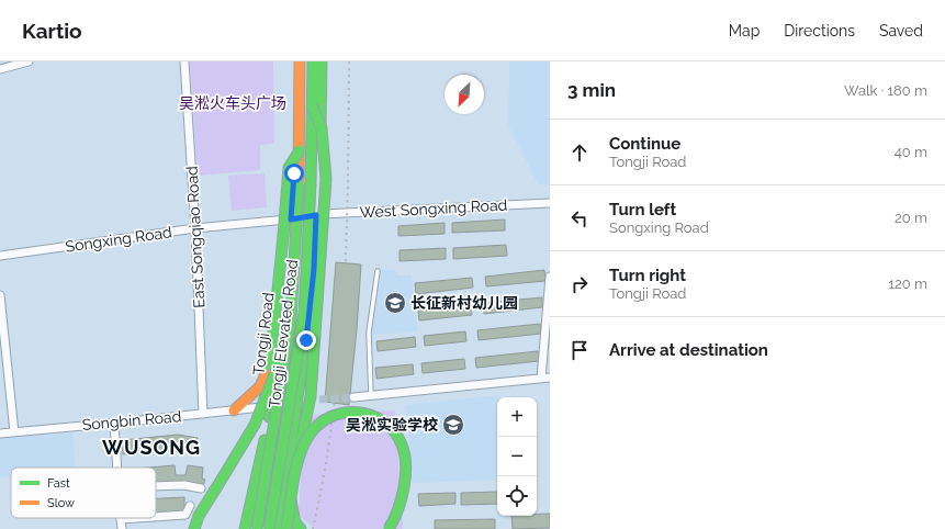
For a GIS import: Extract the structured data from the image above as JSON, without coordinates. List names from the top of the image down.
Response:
{
  "streets": {
    "main road": ["Tongji Road", "Tongji Elevated Road"],
    "street": [
      "West Songxing Road",
      "East Songqiao Road",
      "Songxing Road",
      "Songbin Road"
    ]
  },
  "crossings": [
    ["West Songxing Road", "Songxing Road"],
    ["East Songqiao Road", "Songxing Road"],
    ["East Songqiao Road", "Songbin Road"],
    ["Songxing Road", "Tongji Road"]
  ],
  "districts": ["WUSONG"],
  "parks": ["吴淞火车头广场"],
  "places": {
    "school or university": ["长征新村幼儿园", "吴淞实验学校"]
  },
  "legend": ["Fast", "Slow"],
  "north": "bottom left",
  "page": {
    "header": "Kartio",
    "nav": ["Map", "Directions", "Saved"],
    "heading": ["3 min", "Walk · 180 m"],
    "list": [
      ["Continue", "Tongji Road", "40 m"],
      ["Turn left", "Songxing Road", "20 m"],
      ["Turn right", "Tongji Road", "120 m"],
      "Arrive at destination"
    ],
    "map_buttons": ["+", "−"]
  }
}
